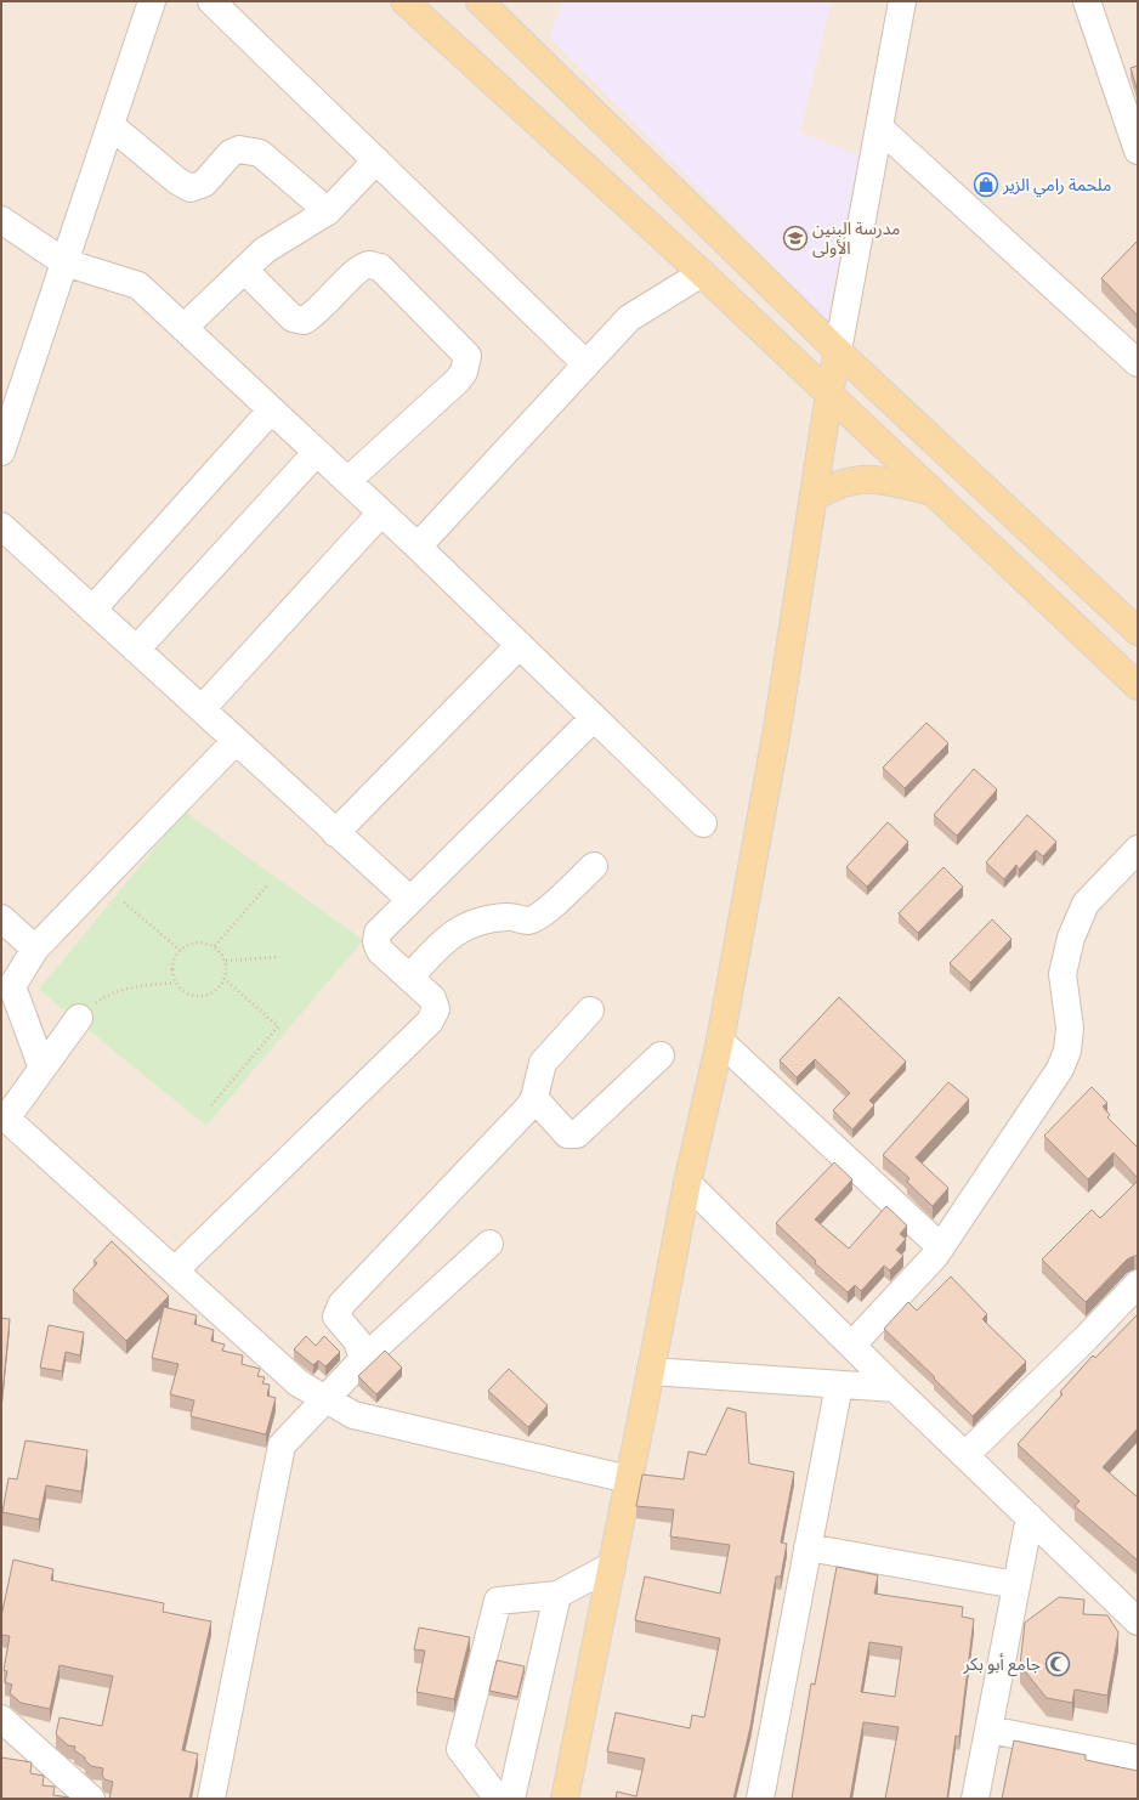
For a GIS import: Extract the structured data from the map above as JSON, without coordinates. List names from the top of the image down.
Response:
{
  "places": {
    "shop": ["ملحمة رامي الزير"],
    "school or university": ["مدرسة البنين الأولى"],
    "mosque": ["جامع أبو بكر"]
  }
}
